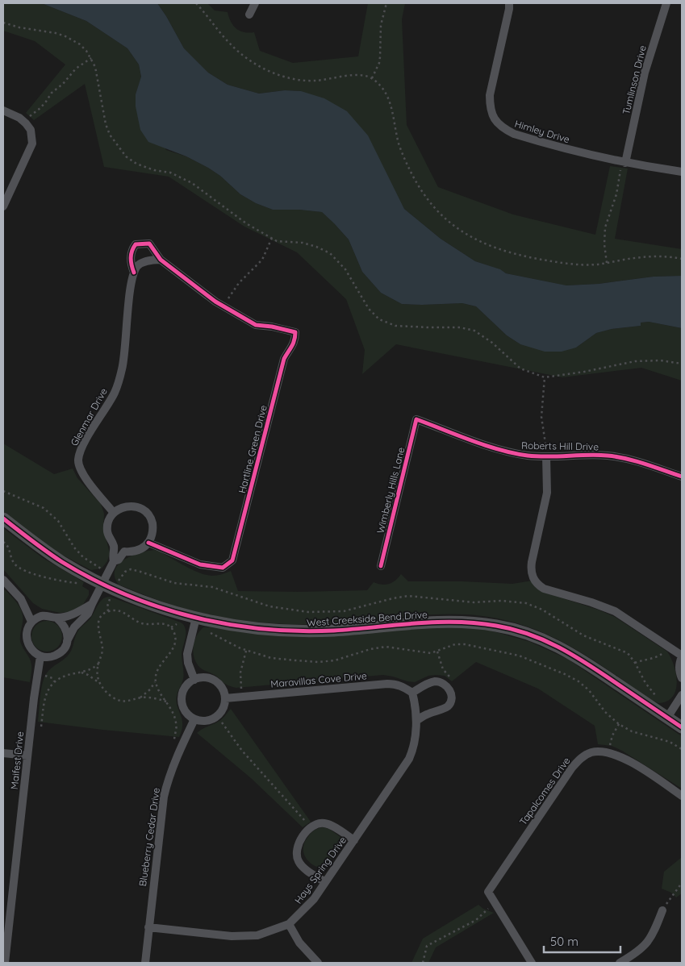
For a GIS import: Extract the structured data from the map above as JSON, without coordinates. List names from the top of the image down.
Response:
{
  "streets": {
    "street": [
      "Tumlinson Drive",
      "Himley Drive",
      "Glenmar Drive",
      "Roberts Hill Drive",
      "Hartline Green Drive",
      "Wimberly Hills Lane",
      "West Creekside Bend Drive",
      "Maravillas Cove Drive",
      "Maifest Drive",
      "Tapalcomes Drive",
      "Blueberry Cedar Drive",
      "Hays Spring Drive"
    ]
  },
  "crossings": [
    ["Tumlinson Drive", "Himley Drive"],
    ["Roberts Hill Drive", "Wimberly Hills Lane"],
    ["Maravillas Cove Drive", "Blueberry Cedar Drive"],
    ["Maravillas Cove Drive", "Hays Spring Drive"],
    ["Blueberry Cedar Drive", "Hays Spring Drive"]
  ],
  "scale_bar": "50 m"
}
